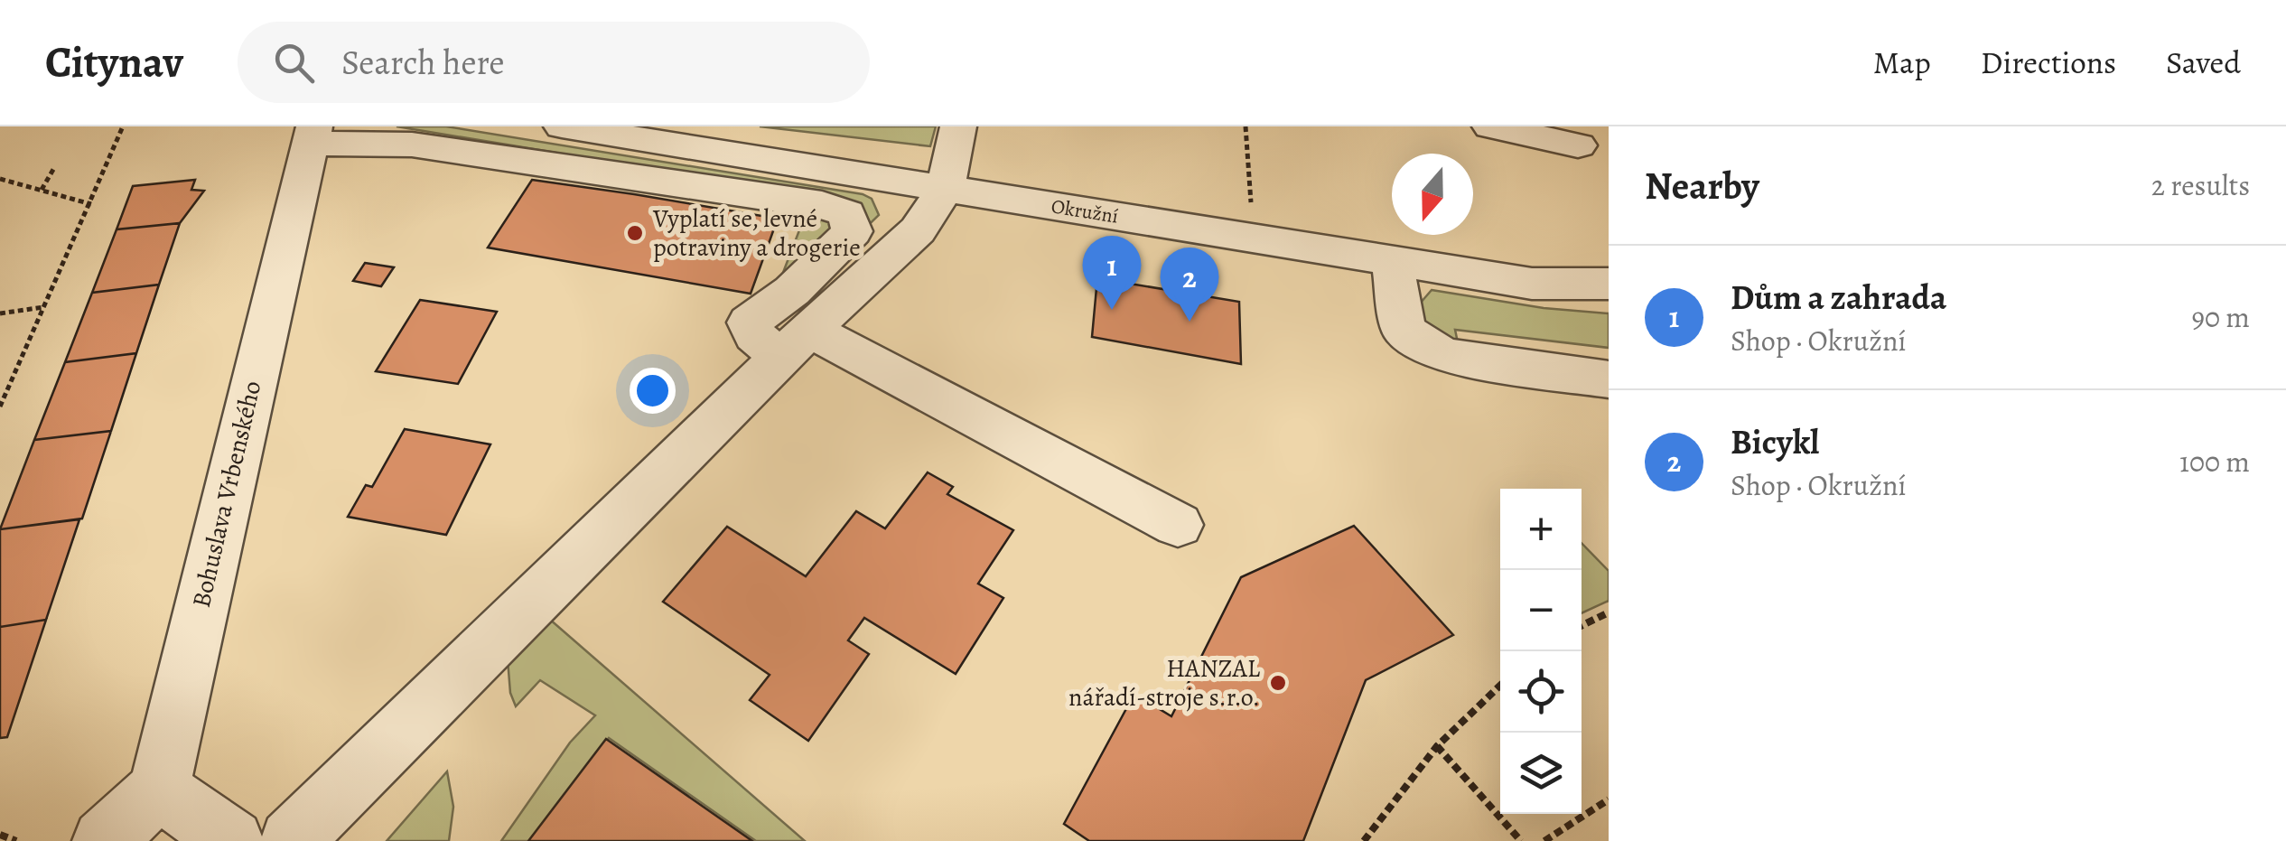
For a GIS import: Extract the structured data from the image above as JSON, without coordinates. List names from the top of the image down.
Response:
{
  "streets": {
    "street": ["Okružní", "Bohuslava Vrbenského"]
  },
  "places": ["Vyplatí se, levné potraviny a drogerie", "HANZAL nářadí-stroje s.r.o."],
  "north": "bottom",
  "page": {
    "header": "Citynav",
    "search": "Search here",
    "nav": ["Map", "Directions", "Saved"],
    "heading": ["Nearby", "2 results"],
    "pins": ["1", "2"],
    "list": [
      {
        "mark": "1",
        "name": "Dům a zahrada",
        "note": "Shop · Okružní",
        "value": "90 m"
      },
      {
        "mark": "2",
        "name": "Bicykl",
        "note": "Shop · Okružní",
        "value": "100 m"
      }
    ],
    "map_buttons": ["+", "−"]
  }
}
